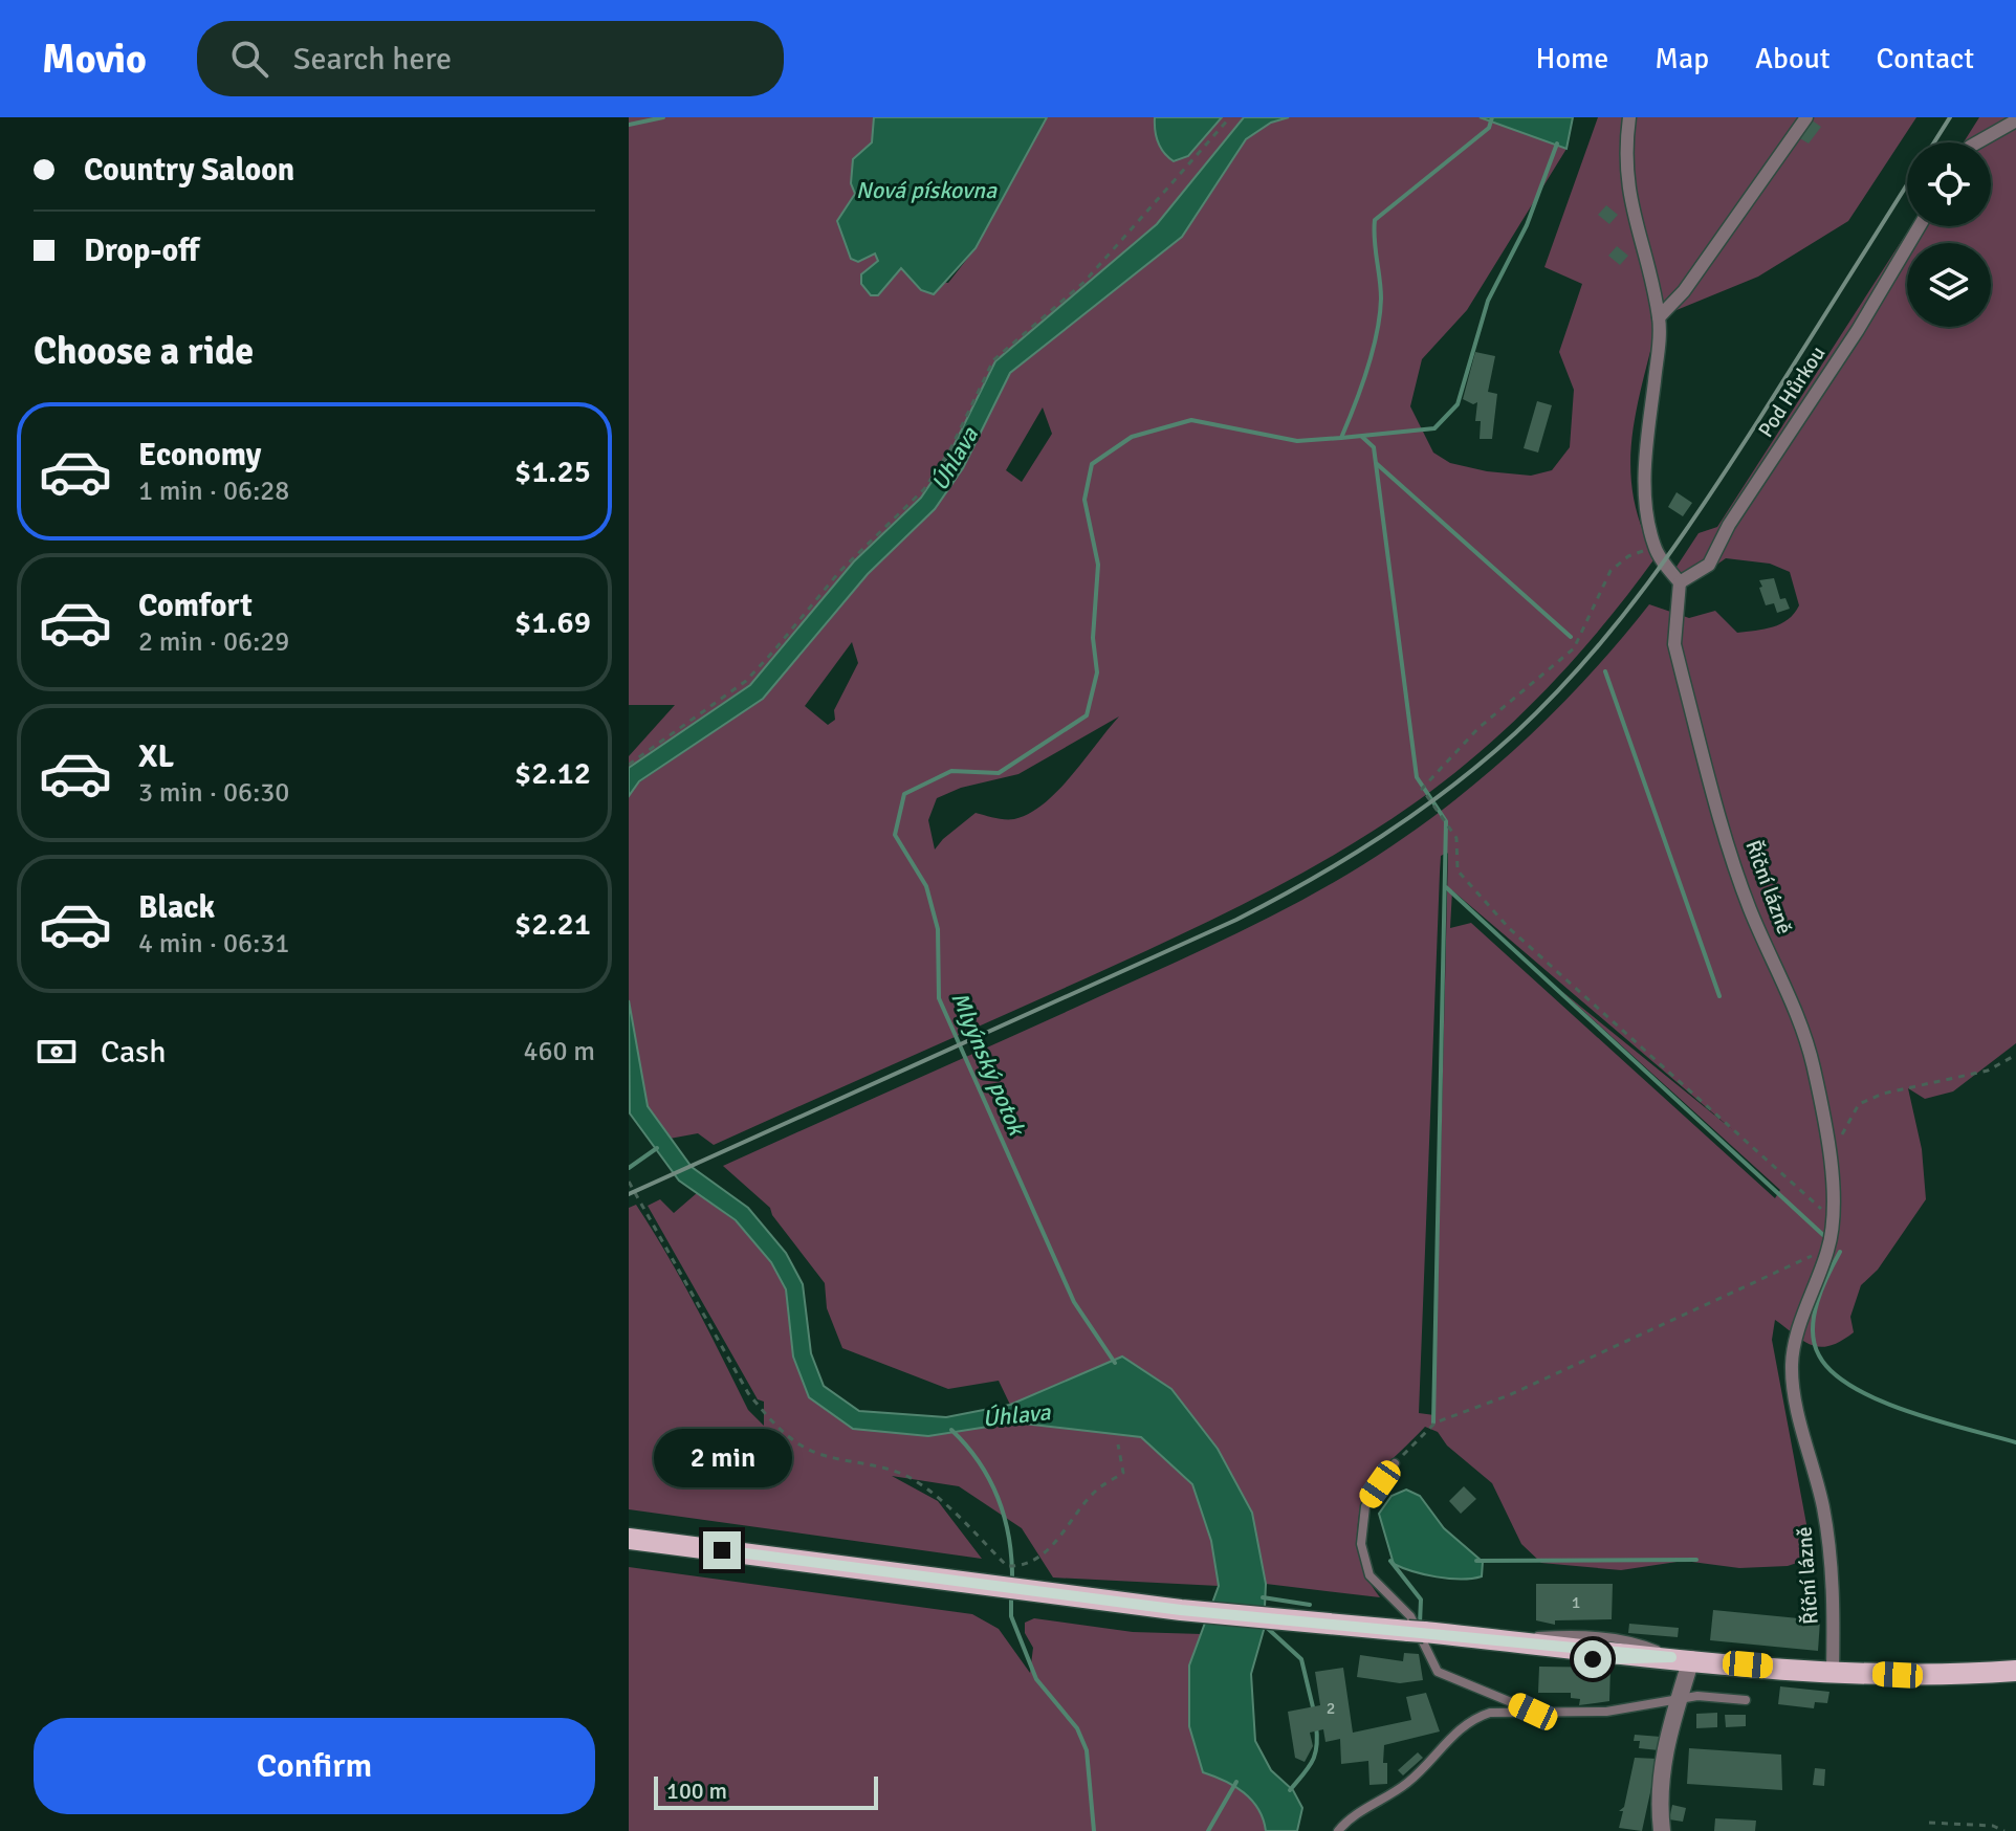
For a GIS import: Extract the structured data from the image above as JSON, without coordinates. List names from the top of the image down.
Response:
{
  "streets": {
    "street": ["Pod Hůrkou", "Říční lázně"]
  },
  "crossings": [
    ["Pod Hůrkou", "Říční lázně"]
  ],
  "water": ["Nová pískovna", "Úhlava", "Mlyýnský potok"],
  "house_numbers": ["1", "2"],
  "scale_bar": "100 m",
  "page": {
    "header": "Movio",
    "search": "Search here",
    "nav": [
      "Home",
      "Map",
      "About",
      "Contact"
    ],
    "banner": ["Country Saloon", "Drop-off"],
    "heading": "Choose a ride",
    "list": [
      {
        "name": "Economy",
        "note": "1 min · 06:28",
        "value": "$1.25"
      },
      {
        "name": "Comfort",
        "note": "2 min · 06:29",
        "value": "$1.69"
      },
      {
        "name": "XL",
        "note": "3 min · 06:30",
        "value": "$2.12"
      },
      {
        "name": "Black",
        "note": "4 min · 06:31",
        "value": "$2.21"
      }
    ],
    "pay": ["Cash", "460 m"],
    "bubble": "2 min",
    "buttons": "Confirm",
    "scale": "100 m"
  }
}
